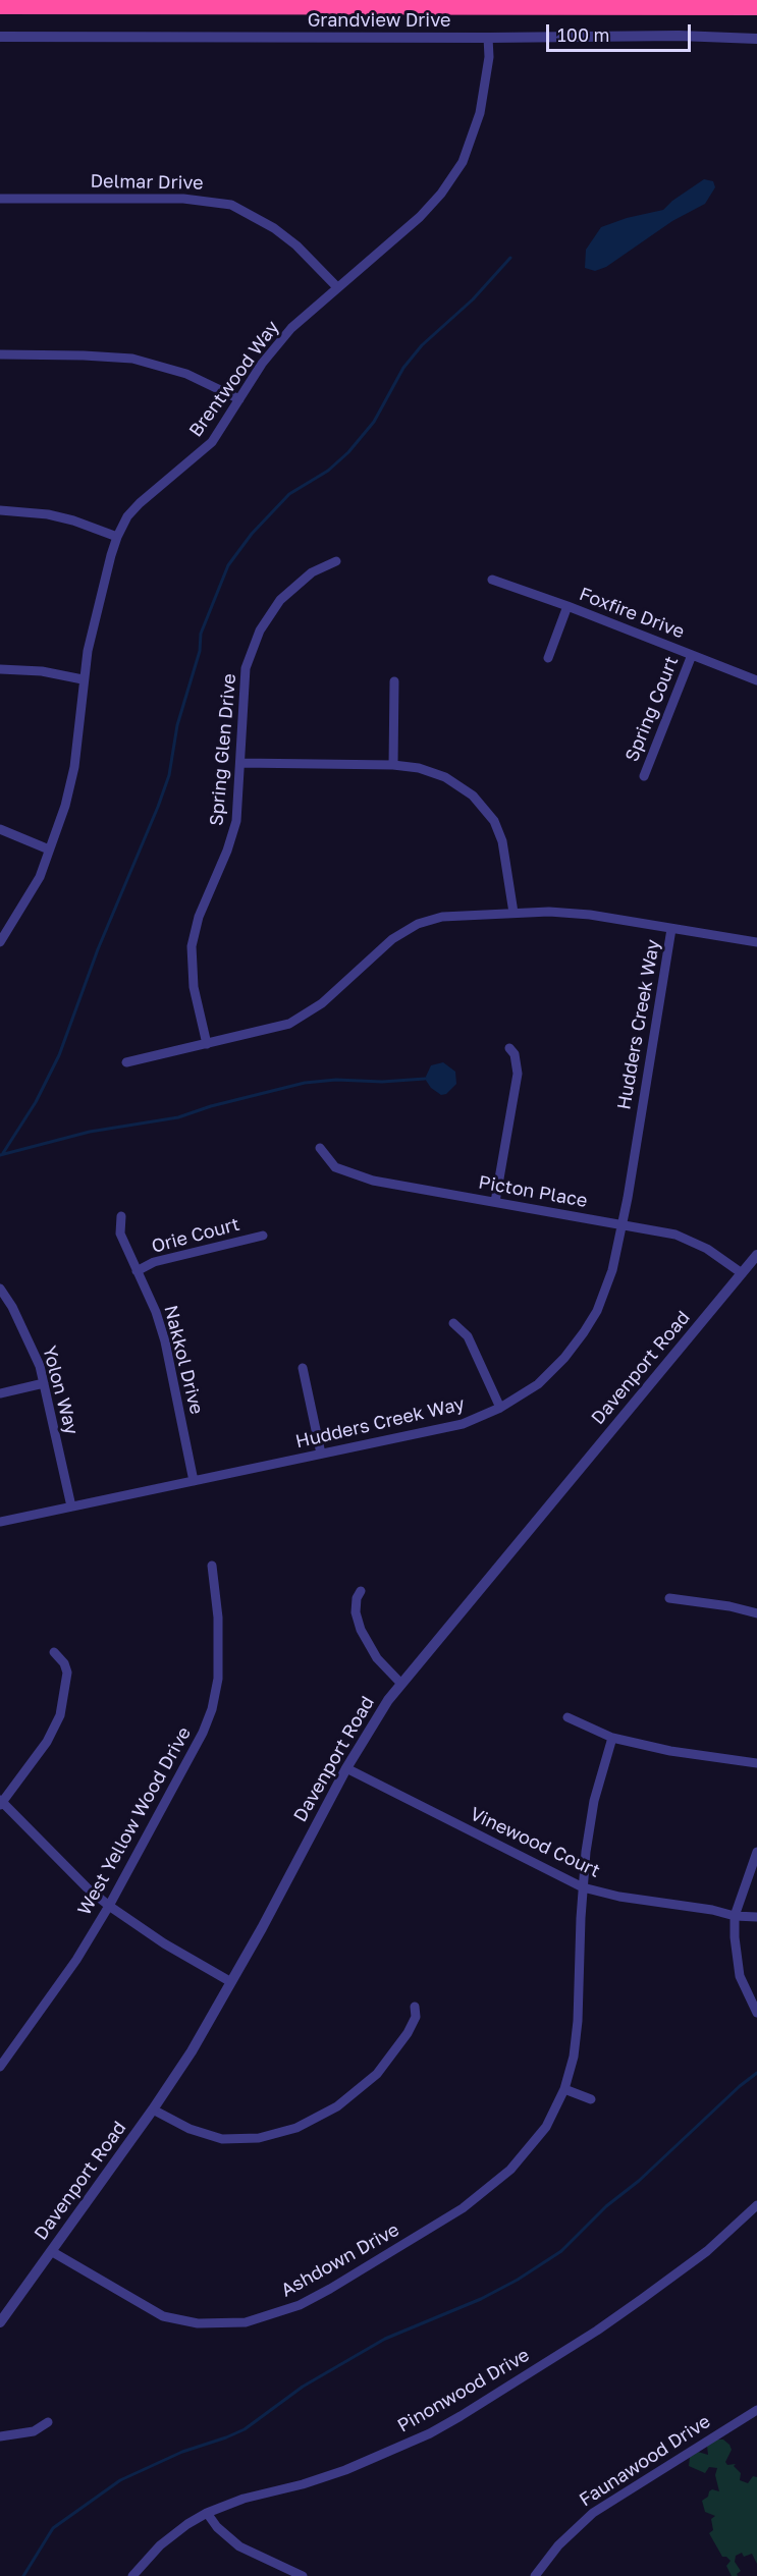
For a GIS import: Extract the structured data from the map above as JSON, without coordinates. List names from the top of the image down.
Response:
{
  "streets": {
    "street": [
      "Grandview Drive",
      "Delmar Drive",
      "Brentwood Way",
      "Foxfire Drive",
      "Spring Court",
      "Spring Glen Drive",
      "Hudders Creek Way",
      "Picton Place",
      "Orie Court",
      "Nakkol Drive",
      "Davenport Road",
      "Yolon Way",
      "West Yellow Wood Drive",
      "Vinewood Court",
      "Ashdown Drive",
      "Pinonwood Drive",
      "Faunawood Drive"
    ]
  },
  "crossings": [
    ["Grandview Drive", "Brentwood Way"],
    ["Delmar Drive", "Brentwood Way"],
    ["Foxfire Drive", "Spring Court"],
    ["Hudders Creek Way", "Picton Place"],
    ["Hudders Creek Way", "Nakkol Drive"],
    ["Hudders Creek Way", "Yolon Way"],
    ["Picton Place", "Davenport Road"],
    ["Orie Court", "Nakkol Drive"],
    ["Davenport Road", "Vinewood Court"],
    ["Davenport Road", "Ashdown Drive"],
    ["Vinewood Court", "Ashdown Drive"]
  ],
  "scale_bar": "100 m"
}
